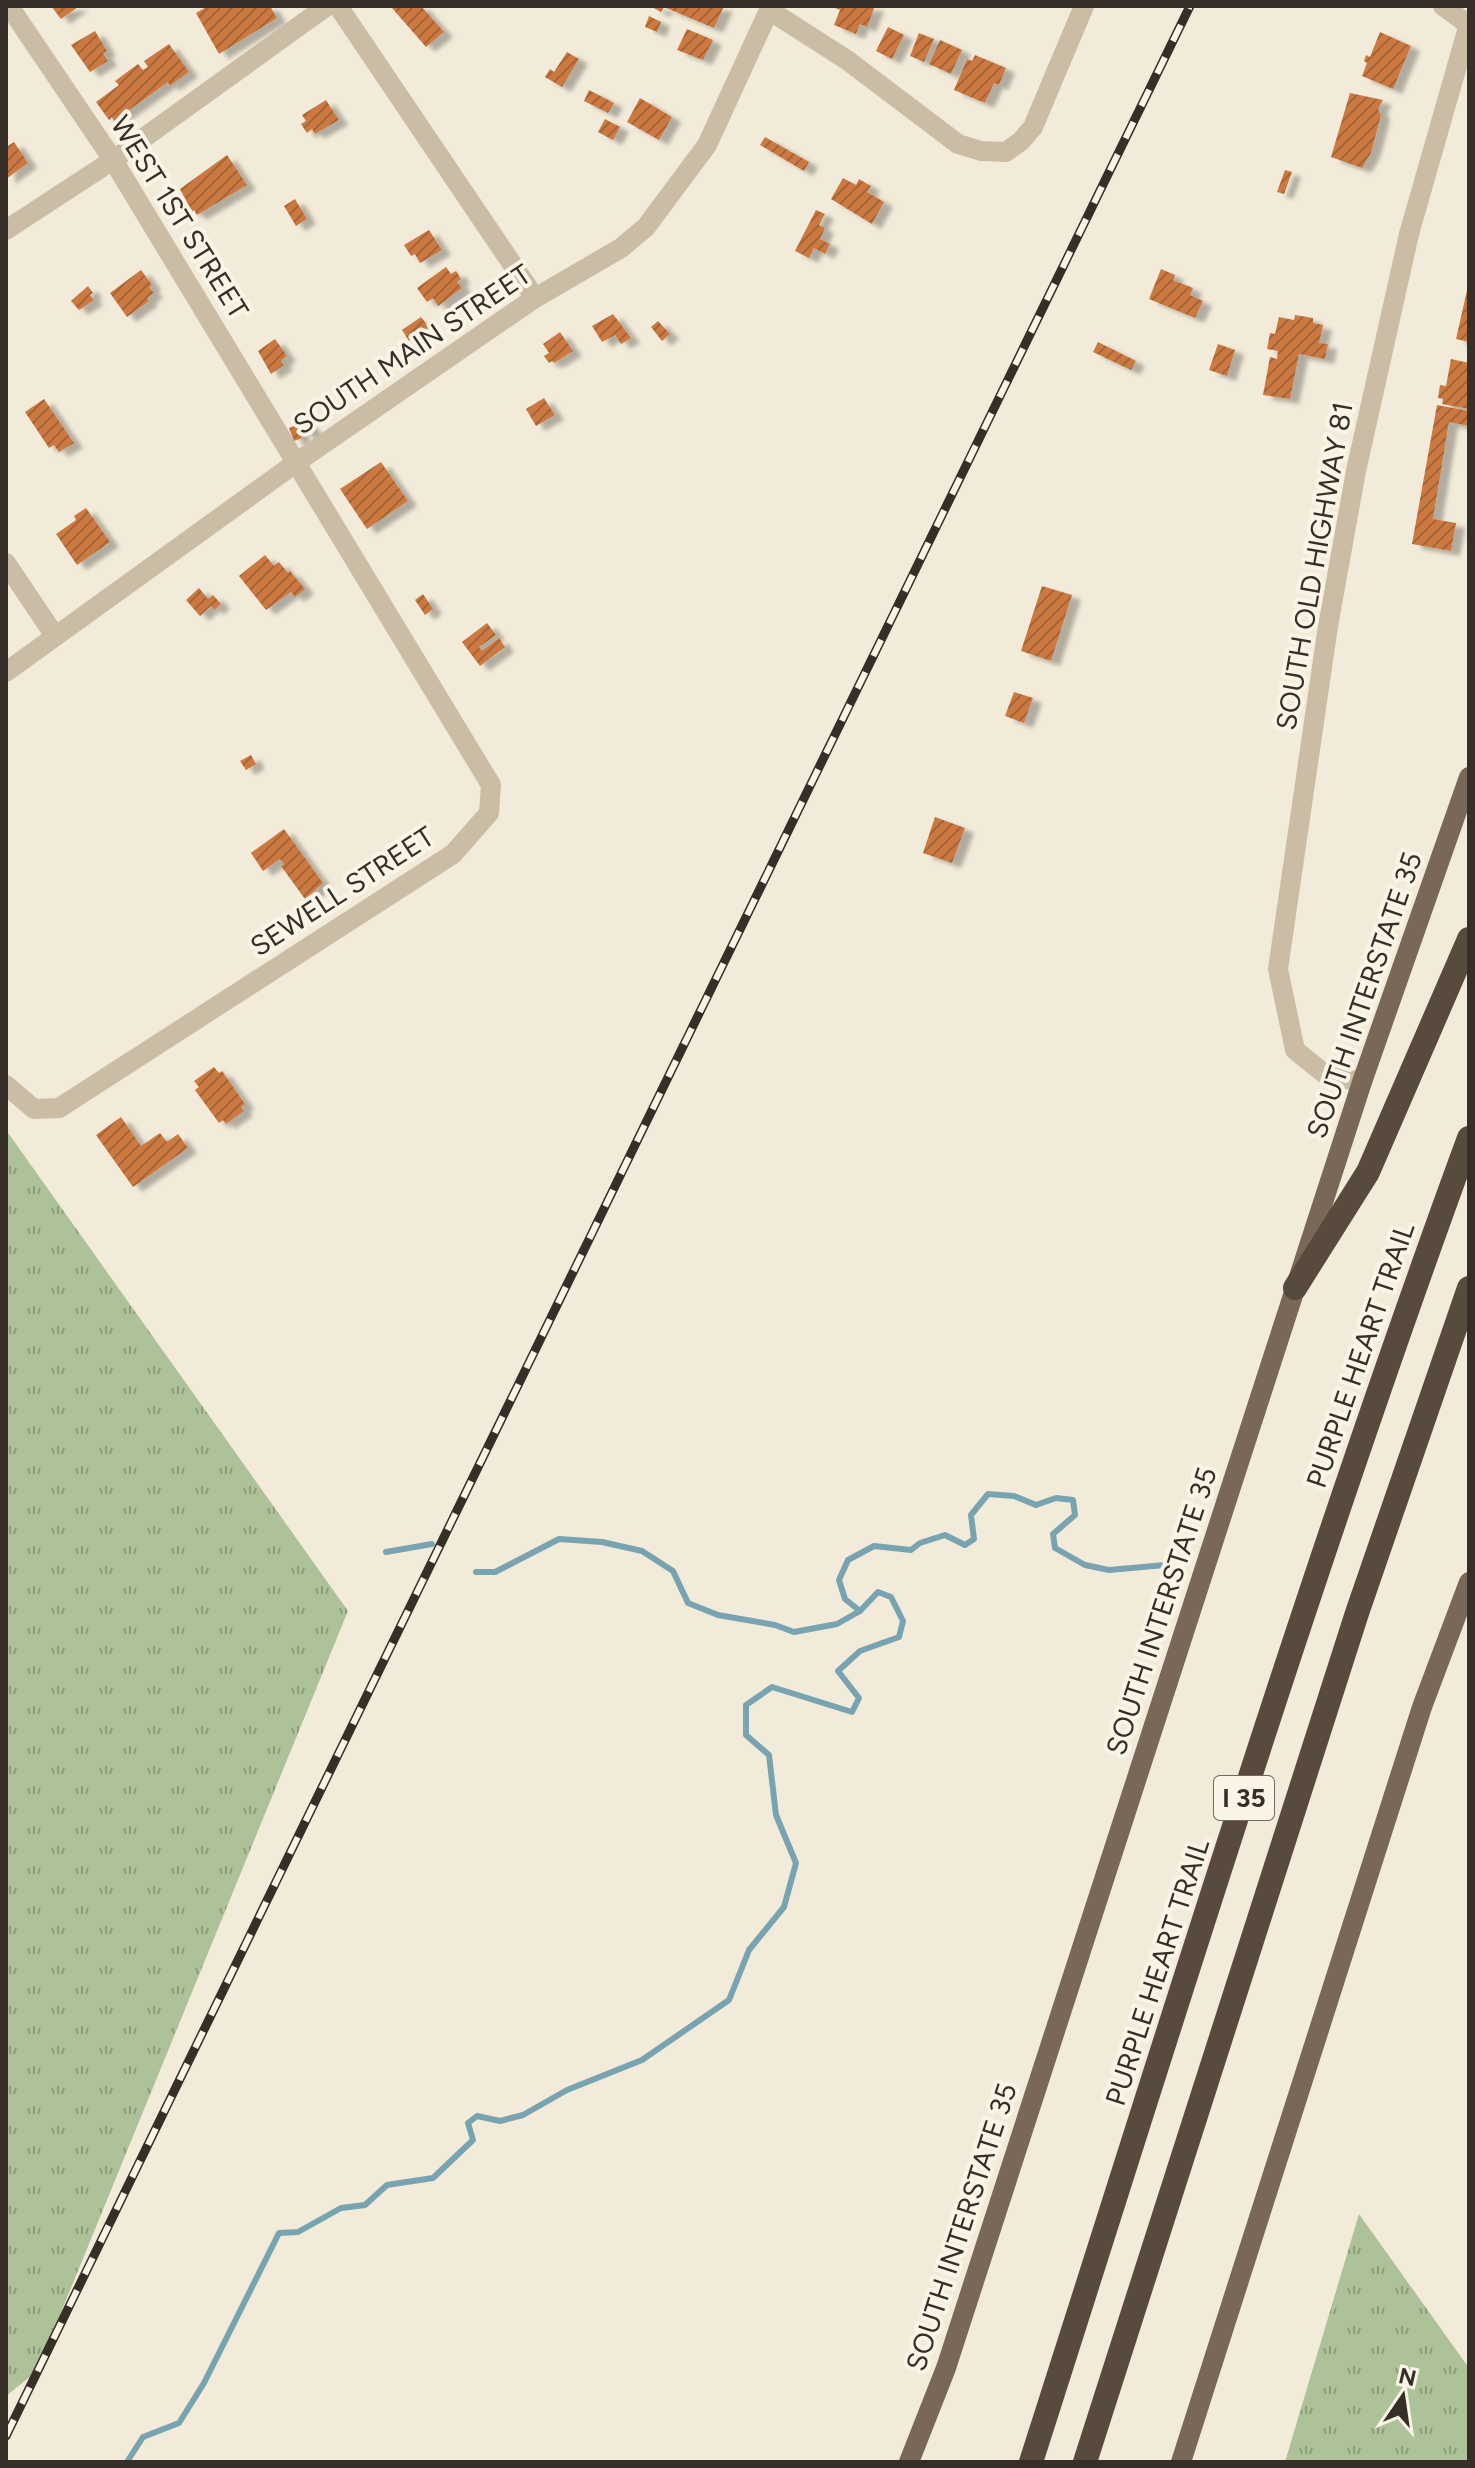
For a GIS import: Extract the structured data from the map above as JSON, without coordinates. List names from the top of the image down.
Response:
{
  "streets": {
    "highway": ["PURPLE HEART TRAIL", "I 35"],
    "main road": ["SOUTH INTERSTATE 35"],
    "street": [
      "WEST 1ST STREET",
      "SOUTH MAIN STREET",
      "SOUTH OLD HIGHWAY 81",
      "SEWELL STREET"
    ]
  },
  "crossings": [
    ["WEST 1ST STREET", "SOUTH MAIN STREET"],
    ["WEST 1ST STREET", "SEWELL STREET"],
    ["SOUTH MAIN STREET", "SEWELL STREET"],
    ["SOUTH OLD HIGHWAY 81", "SOUTH INTERSTATE 35"]
  ],
  "north": "top"
}
